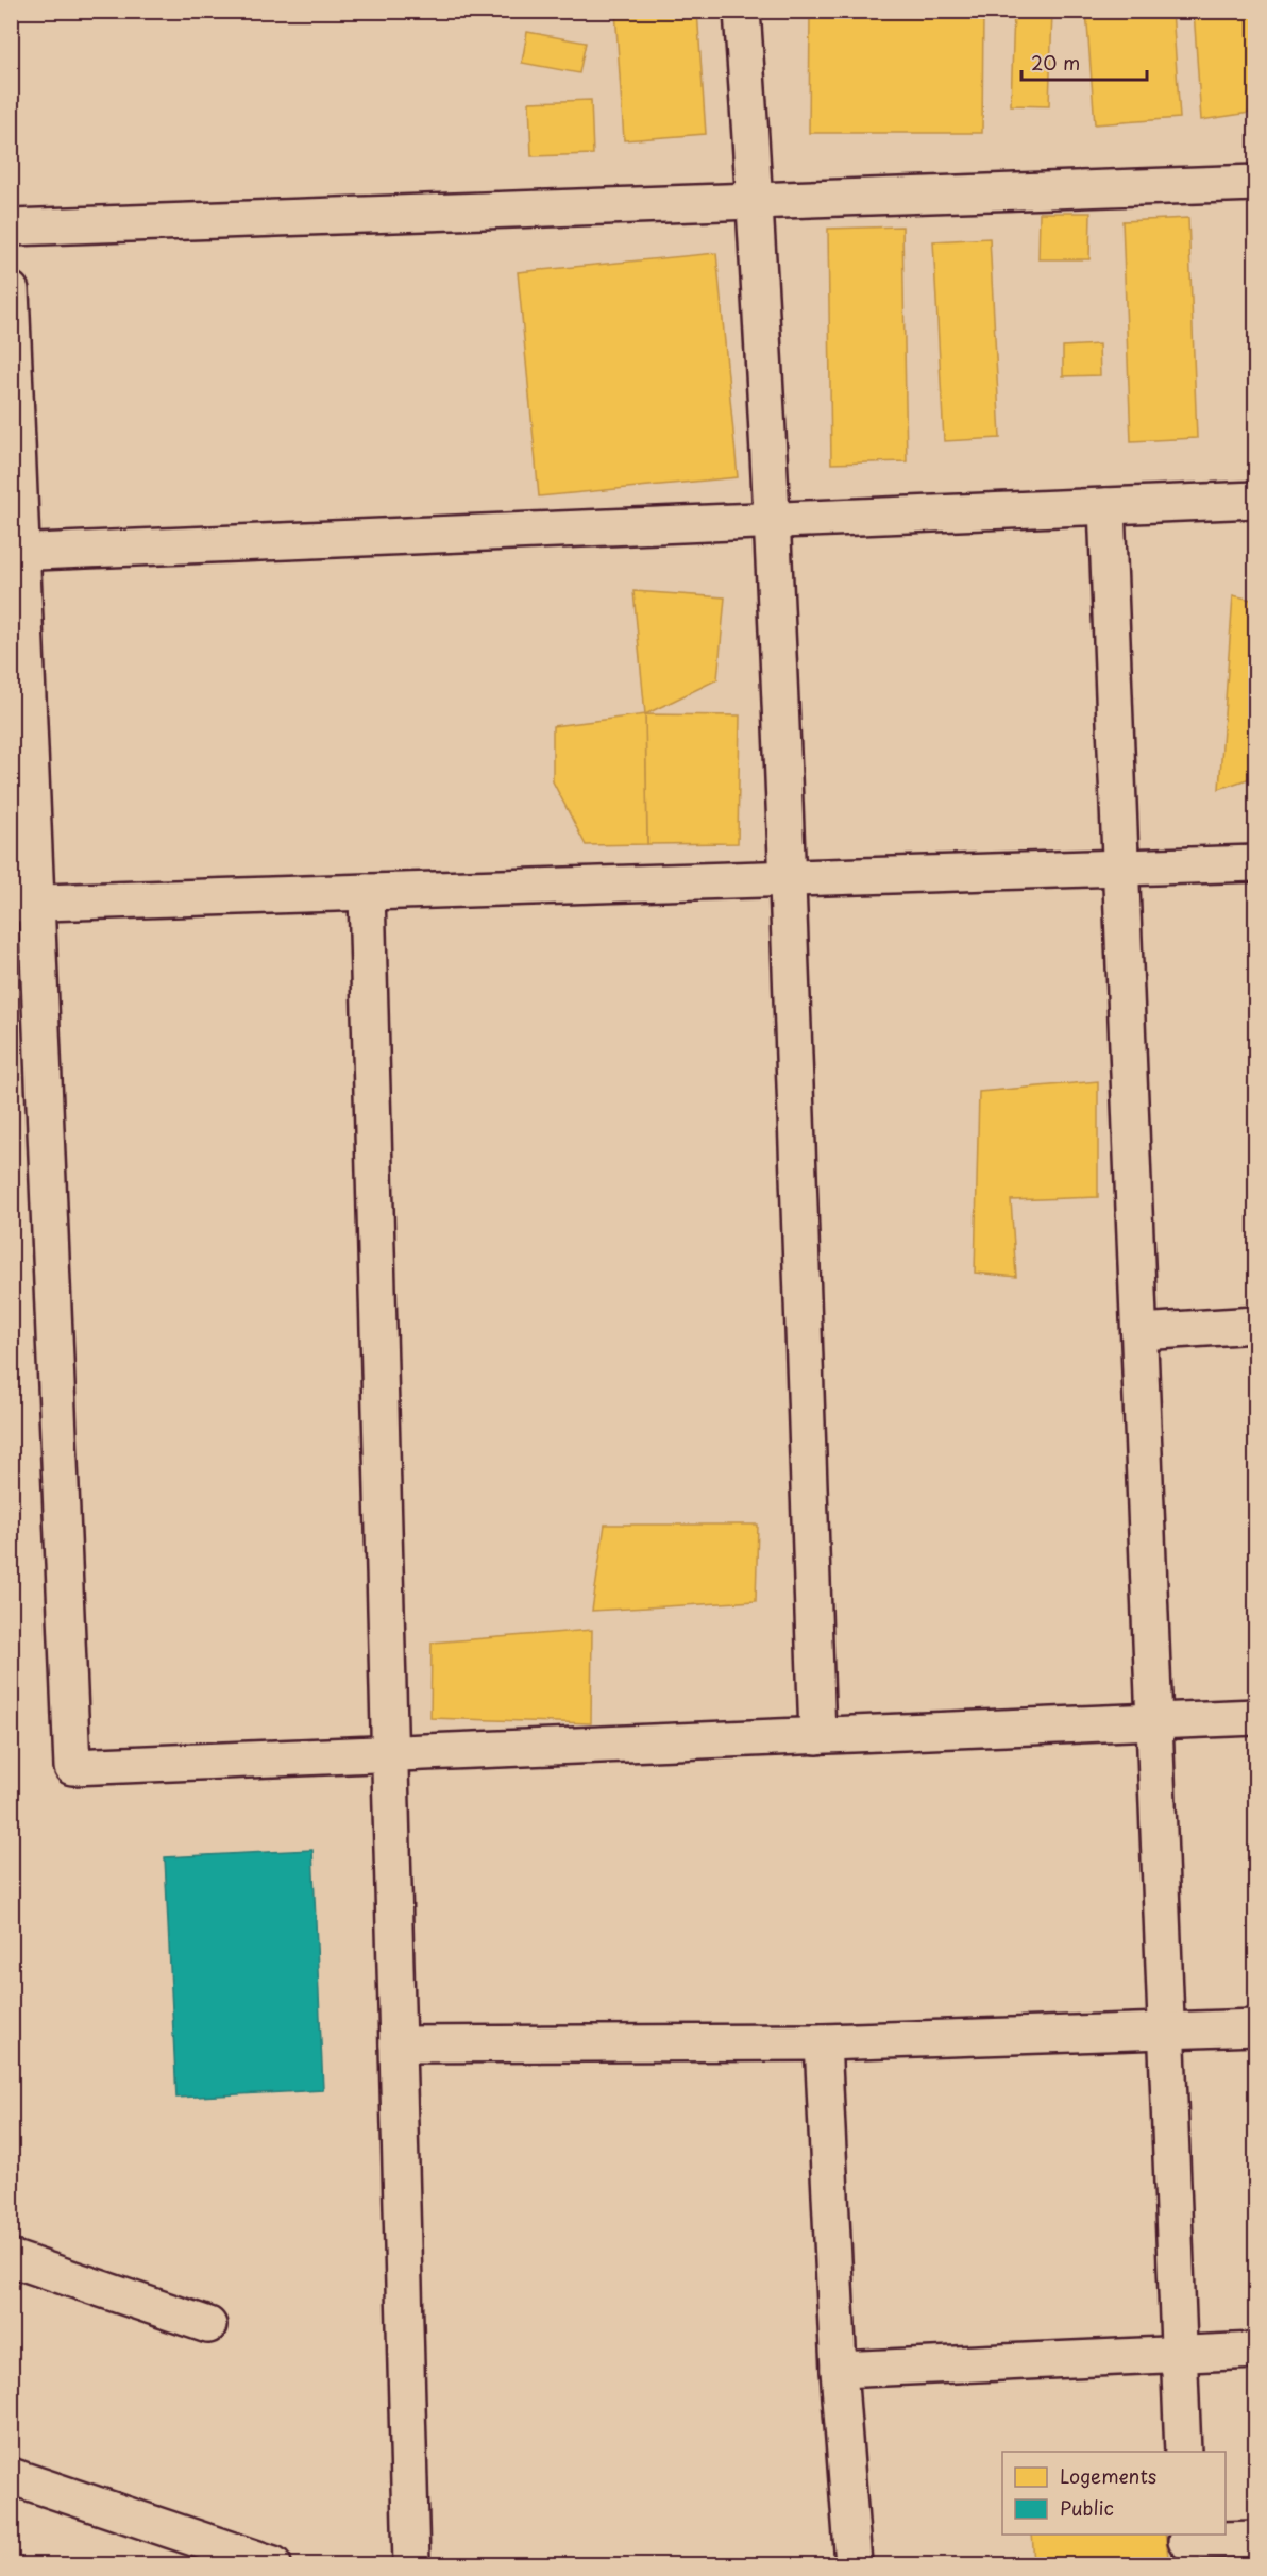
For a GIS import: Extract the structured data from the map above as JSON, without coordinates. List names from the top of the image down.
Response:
{
  "legend": ["Logements", "Public"],
  "scale_bar": "20 m"
}
